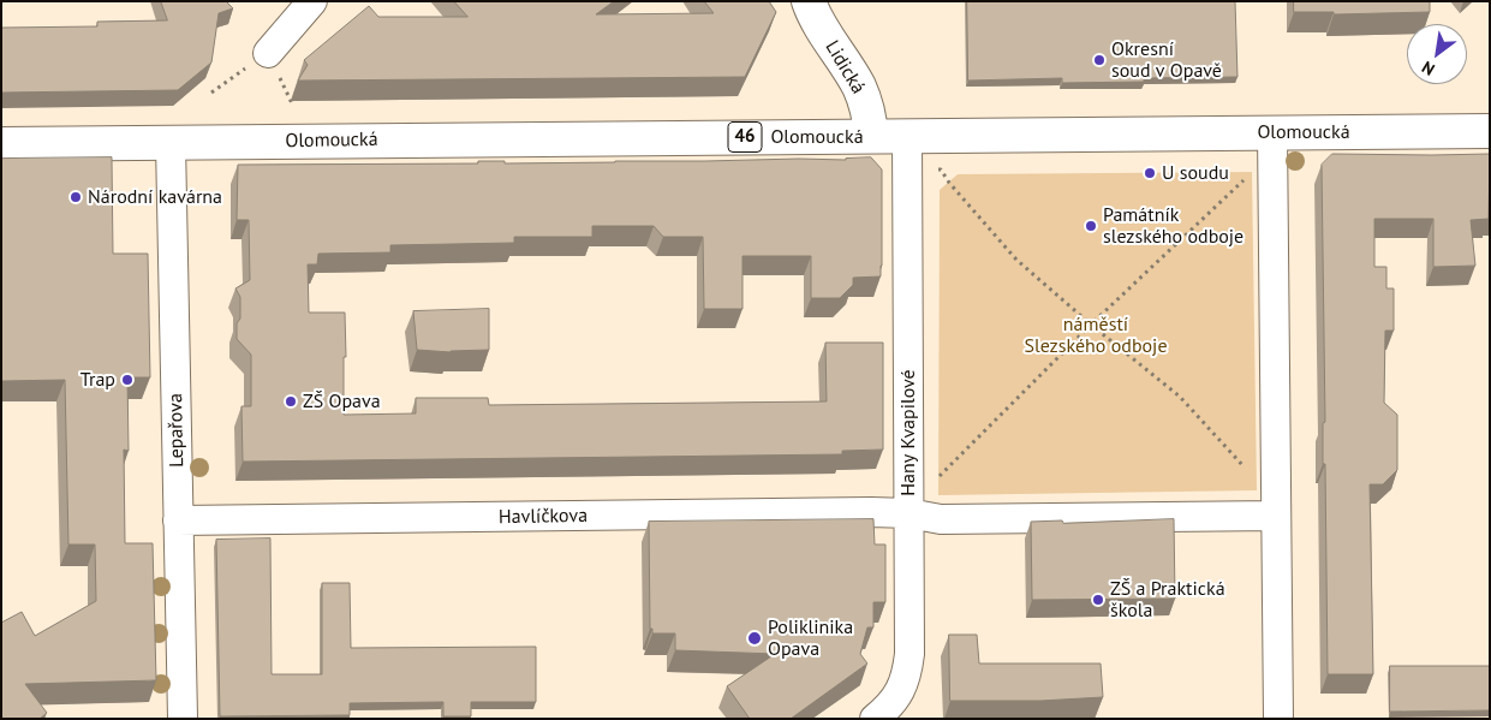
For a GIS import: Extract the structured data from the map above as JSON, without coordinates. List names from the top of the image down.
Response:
{
  "streets": {
    "main road": ["Lidická", "Olomoucká", "46"],
    "street": ["Lepařova", "Hany Kvapilové", "Havlíčkova"]
  },
  "crossings": [
    ["Lidická", "Olomoucká"],
    ["Olomoucká", "Lepařova"],
    ["Olomoucká", "Hany Kvapilové"],
    ["Lepařova", "Havlíčkova"],
    ["Hany Kvapilové", "Havlíčkova"]
  ],
  "parks": ["náměstí Slezského odboje"],
  "places": [
    "Okresní soud v Opavě",
    "U soudu",
    "Národní kavárna",
    "Památník slezského odboje",
    "Trap",
    "ZŠ Opava",
    "ZŠ a Praktická škola",
    "Poliklinika Opava"
  ],
  "north": "bottom left"
}
